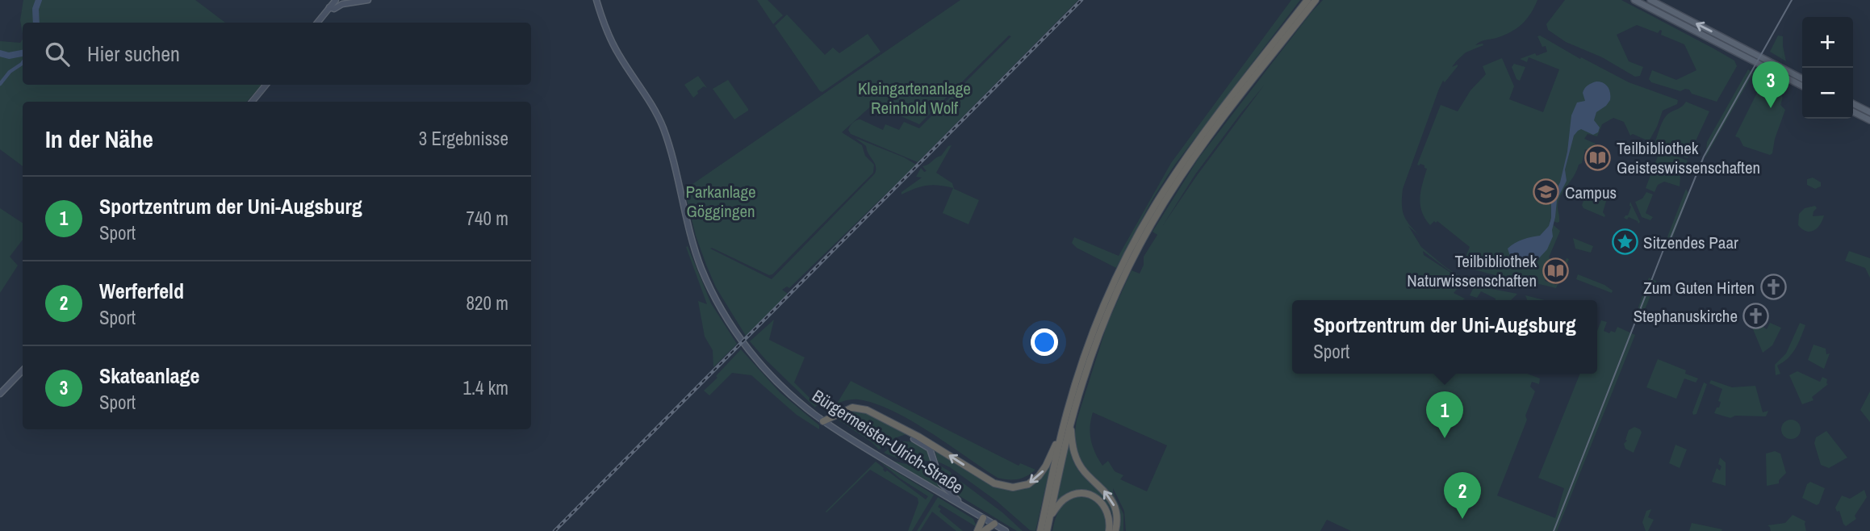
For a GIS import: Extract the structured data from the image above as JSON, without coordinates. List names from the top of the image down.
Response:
{
  "streets": {
    "main road": ["Bürgermeister-Ulrich-Straße"]
  },
  "parks": ["Kleingartenanlage Reinhold Wolf", "Parkanlage Göggingen"],
  "places": {
    "library": ["Teilbibliothek Geisteswissenschaften", "Teilbibliothek Naturwissenschaften"],
    "school or university": ["Campus"],
    "place": ["Sitzendes Paar"],
    "church": ["Zum Guten Hirten", "Stephanuskirche"]
  },
  "page": {
    "map_buttons": ["+", "−"],
    "search": "Hier suchen",
    "pins": ["3", "1", "2"],
    "heading": ["In der Nähe", "3 Ergebnisse"],
    "list": [
      {
        "mark": "1",
        "name": "Sportzentrum der Uni-Augsburg",
        "note": "Sport",
        "value": "740 m"
      },
      {
        "mark": "2",
        "name": "Werferfeld",
        "note": "Sport",
        "value": "820 m"
      },
      {
        "mark": "3",
        "name": "Skateanlage",
        "note": "Sport",
        "value": "1.4 km"
      }
    ],
    "popup": ["Sportzentrum der Uni-Augsburg", "Sport"]
  }
}
